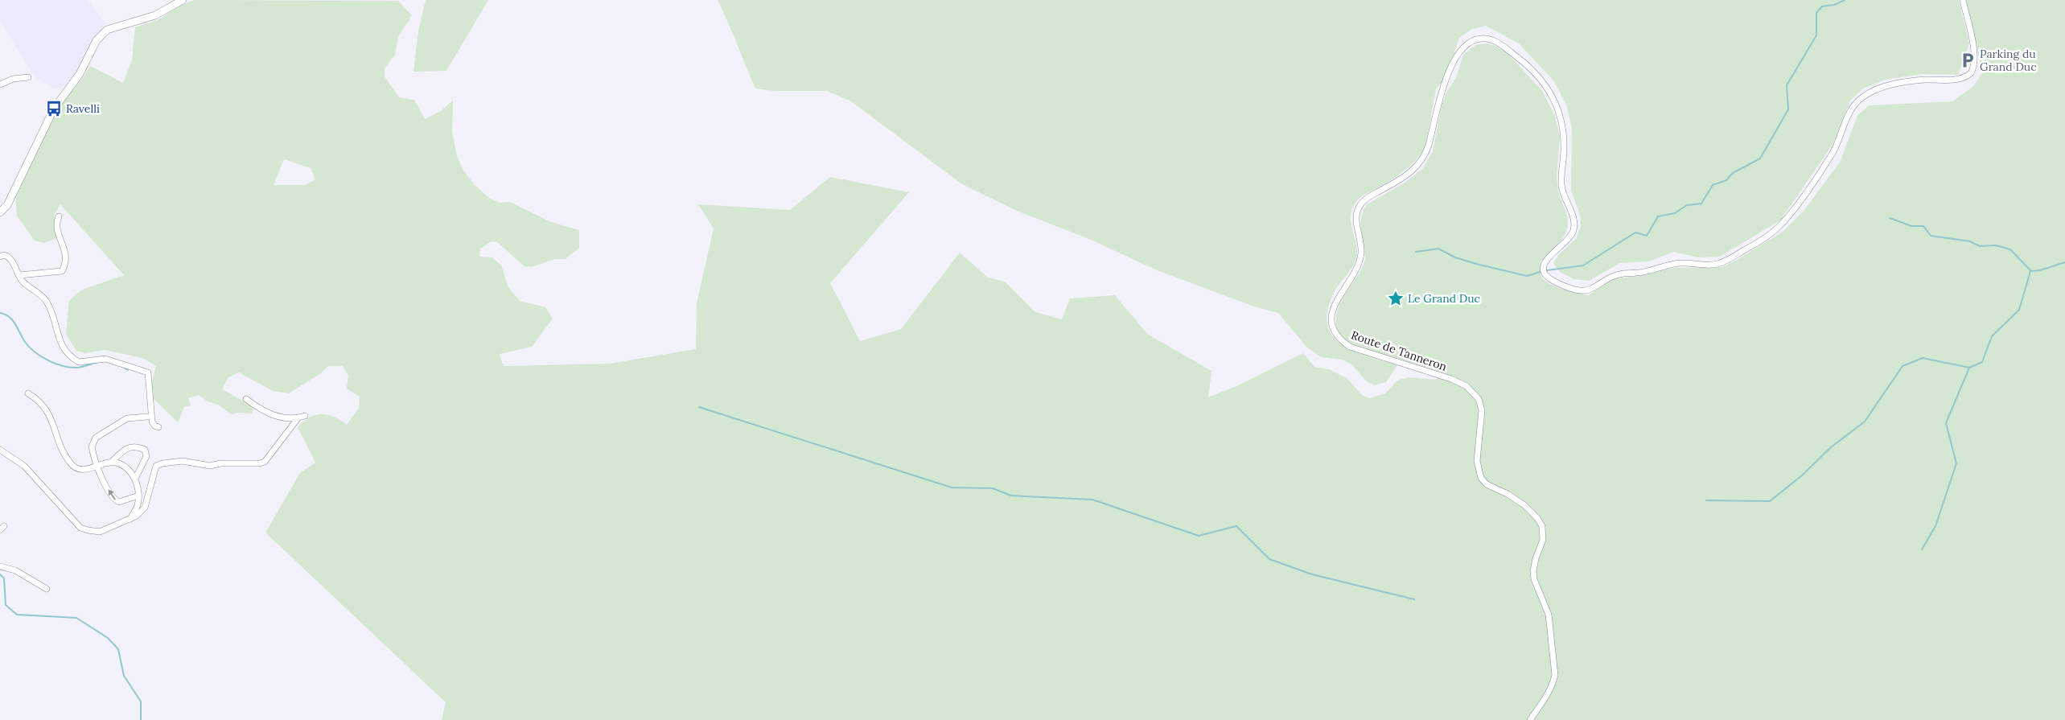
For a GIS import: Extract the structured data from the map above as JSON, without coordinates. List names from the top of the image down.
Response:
{
  "streets": {
    "street": ["Route de Tanneron"]
  },
  "places": {
    "parking": ["Parking du Grand Duc"],
    "bus stop": ["Ravelli"],
    "place": ["Le Grand Duc"]
  }
}
